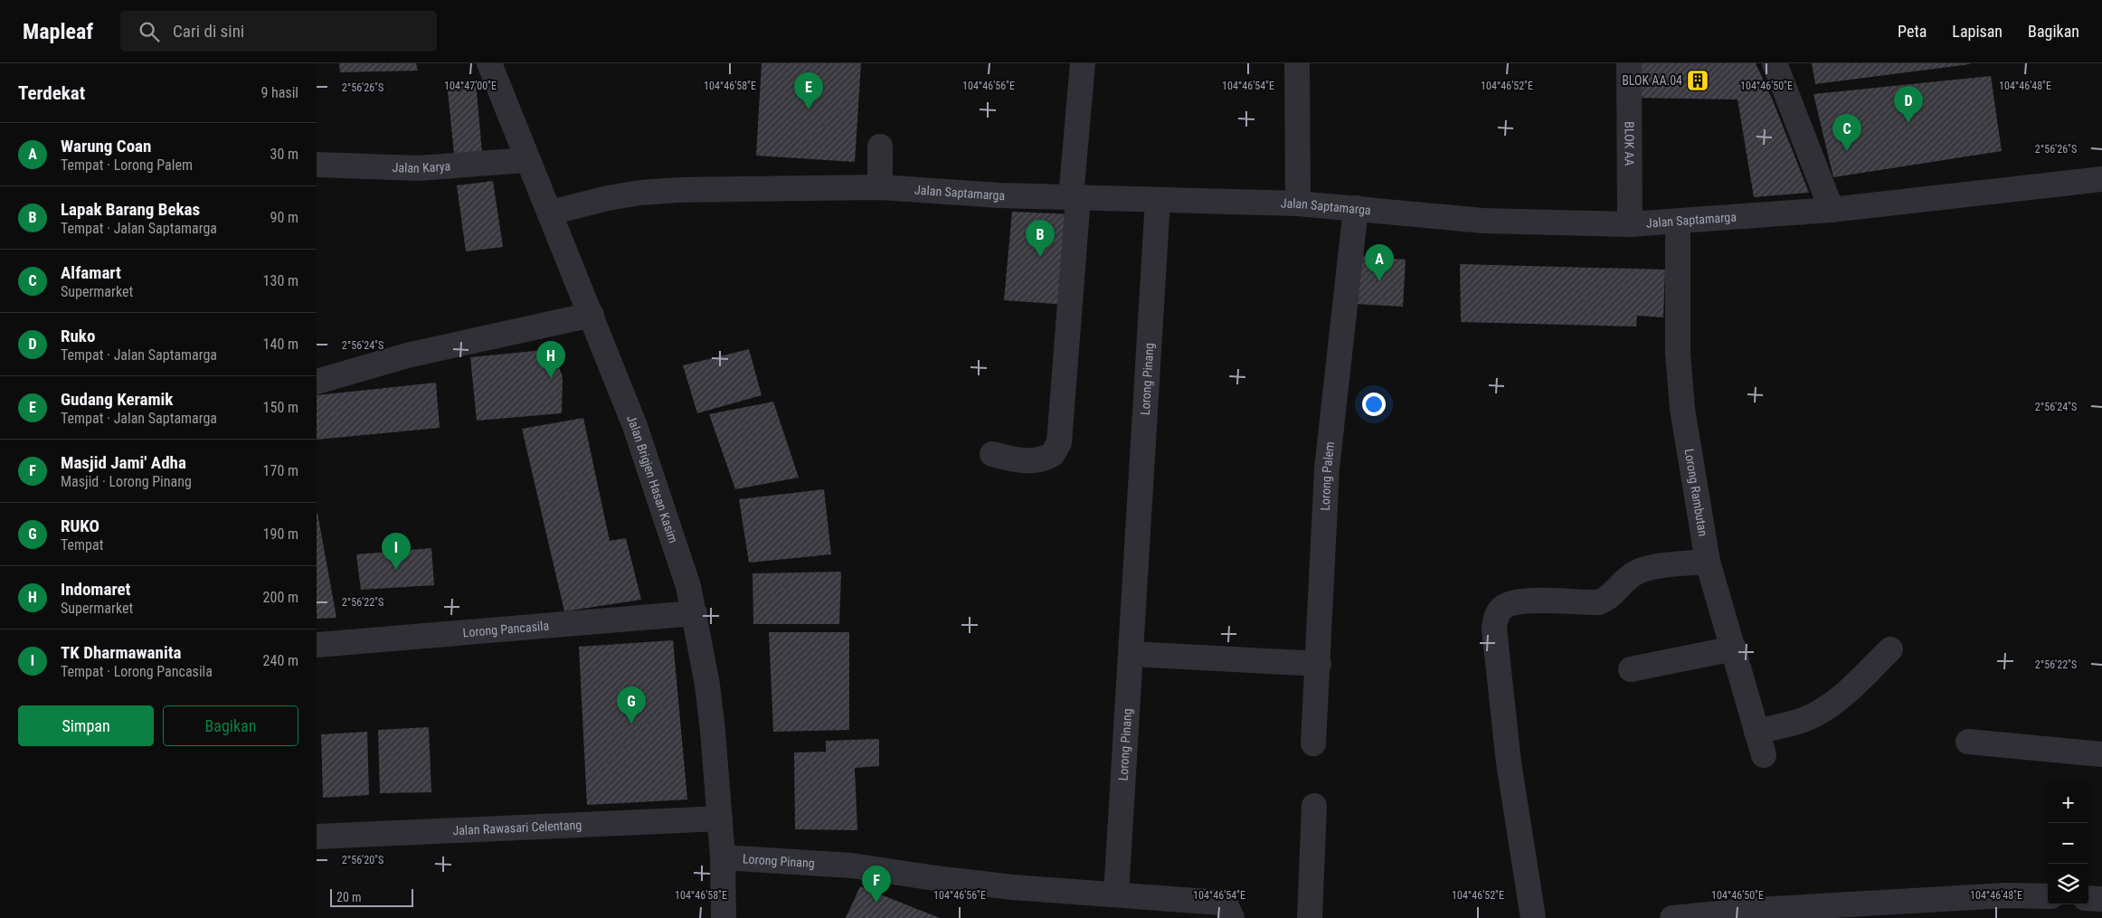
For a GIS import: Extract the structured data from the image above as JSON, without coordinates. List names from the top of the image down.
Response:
{
  "streets": {
    "street": [
      "BLOK AA",
      "Jalan Karya",
      "Jalan Saptamarga",
      "Lorong Pinang",
      "Lorong Palem",
      "Jalan Brigjen Hasan Kasim",
      "Lorong Rambutan",
      "Lorong Pancasila",
      "Jalan Rawasari Celentang"
    ]
  },
  "crossings": [
    ["BLOK AA", "Jalan Saptamarga"],
    ["Jalan Karya", "Jalan Brigjen Hasan Kasim"],
    ["Jalan Saptamarga", "Lorong Pinang"],
    ["Jalan Saptamarga", "Lorong Palem"],
    ["Jalan Saptamarga", "Jalan Brigjen Hasan Kasim"],
    ["Jalan Saptamarga", "Lorong Rambutan"],
    ["Lorong Pinang", "Jalan Brigjen Hasan Kasim"],
    ["Jalan Brigjen Hasan Kasim", "Lorong Pancasila"],
    ["Jalan Brigjen Hasan Kasim", "Jalan Rawasari Celentang"]
  ],
  "places": {
    "building": ["BLOK AA.04"]
  },
  "scale_bar": "20 m",
  "page": {
    "header": "Mapleaf",
    "search": "Cari di sini",
    "nav": ["Peta", "Lapisan", "Bagikan"],
    "heading": ["Terdekat", "9 hasil"],
    "pins": [
      "E",
      "D",
      "C",
      "B",
      "A",
      "H",
      "I",
      "G",
      "F"
    ],
    "list": [
      {
        "mark": "A",
        "name": "Warung Coan",
        "note": "Tempat · Lorong Palem",
        "value": "30 m"
      },
      {
        "mark": "B",
        "name": "Lapak Barang Bekas",
        "note": "Tempat · Jalan Saptamarga",
        "value": "90 m"
      },
      {
        "mark": "C",
        "name": "Alfamart",
        "note": "Supermarket",
        "value": "130 m"
      },
      {
        "mark": "D",
        "name": "Ruko",
        "note": "Tempat · Jalan Saptamarga",
        "value": "140 m"
      },
      {
        "mark": "E",
        "name": "Gudang Keramik",
        "note": "Tempat · Jalan Saptamarga",
        "value": "150 m"
      },
      {
        "mark": "F",
        "name": "Masjid Jami' Adha",
        "note": "Masjid · Lorong Pinang",
        "value": "170 m"
      },
      {
        "mark": "G",
        "name": "RUKO",
        "note": "Tempat",
        "value": "190 m"
      },
      {
        "mark": "H",
        "name": "Indomaret",
        "note": "Supermarket",
        "value": "200 m"
      },
      {
        "mark": "I",
        "name": "TK Dharmawanita",
        "note": "Tempat · Lorong Pancasila",
        "value": "240 m"
      }
    ],
    "buttons": ["Simpan", "Bagikan"],
    "map_buttons": ["+", "−"],
    "scale": "20 m"
  },
  "coordinates": [
    "104°47'00\"E",
    "104°46'58\"E",
    "104°46'56\"E",
    "104°46'54\"E",
    "104°46'52\"E",
    "104°46'50\"E",
    "104°46'48\"E",
    "2°56'26\"S",
    "2°56'24\"S",
    "2°56'22\"S",
    "2°56'20\"S"
  ]
}
